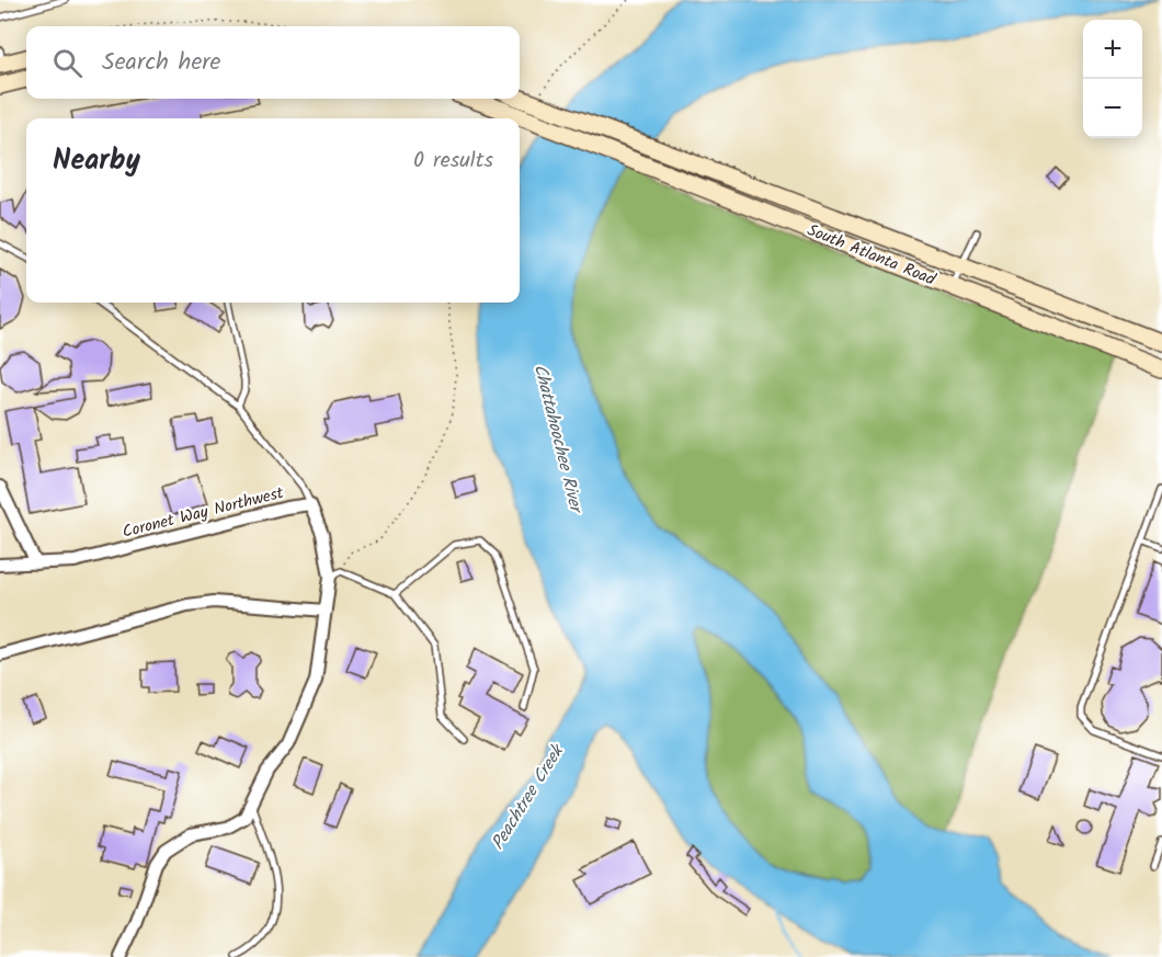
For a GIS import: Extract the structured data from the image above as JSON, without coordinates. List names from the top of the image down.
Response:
{
  "streets": {
    "main road": ["South Atlanta Road"],
    "street": ["Coronet Way Northwest"]
  },
  "water": ["Chattahoochee River", "Peachtree Creek"],
  "page": {
    "map_buttons": ["+", "−"],
    "search": "Search here",
    "heading": ["Nearby", "0 results"]
  }
}
